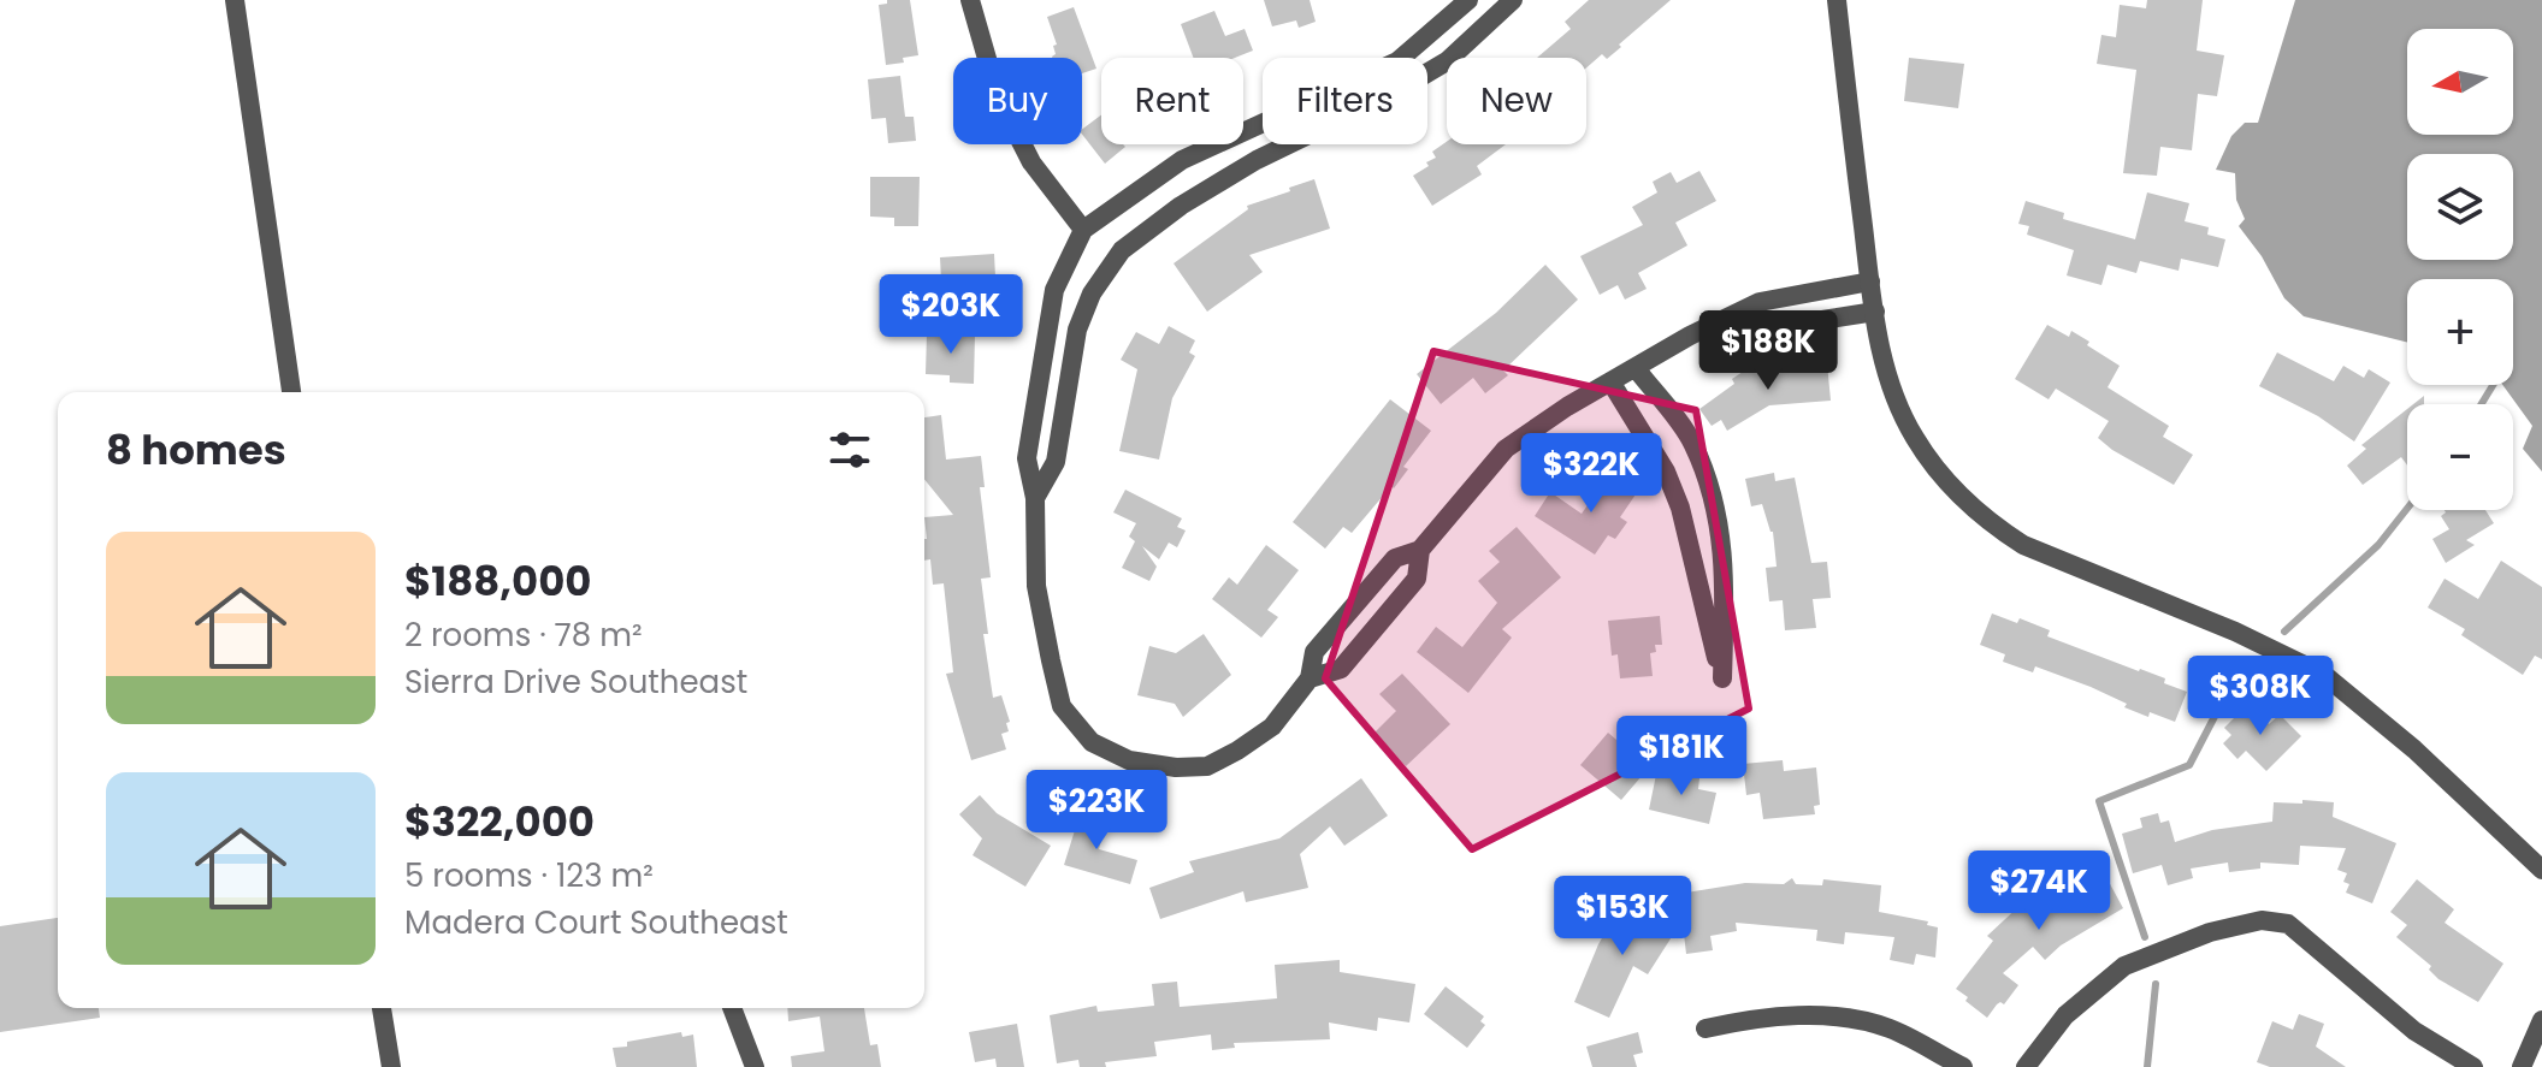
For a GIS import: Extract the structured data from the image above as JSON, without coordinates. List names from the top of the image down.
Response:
{
  "north": "left",
  "page": {
    "map_buttons": ["+", "−"],
    "chip": [
      "Buy",
      "Rent",
      "Filters",
      "New"
    ],
    "price": [
      "$203K",
      "$188K",
      "$322K",
      "$308K",
      "$181K",
      "$223K",
      "$274K",
      "$153K"
    ],
    "heading": "8 homes",
    "list": [
      {
        "name": "$188,000",
        "note": "2 rooms · 78 m² · Sierra Drive Southeast"
      },
      {
        "name": "$322,000",
        "note": "5 rooms · 123 m² · Madera Court Southeast"
      }
    ]
  }
}
